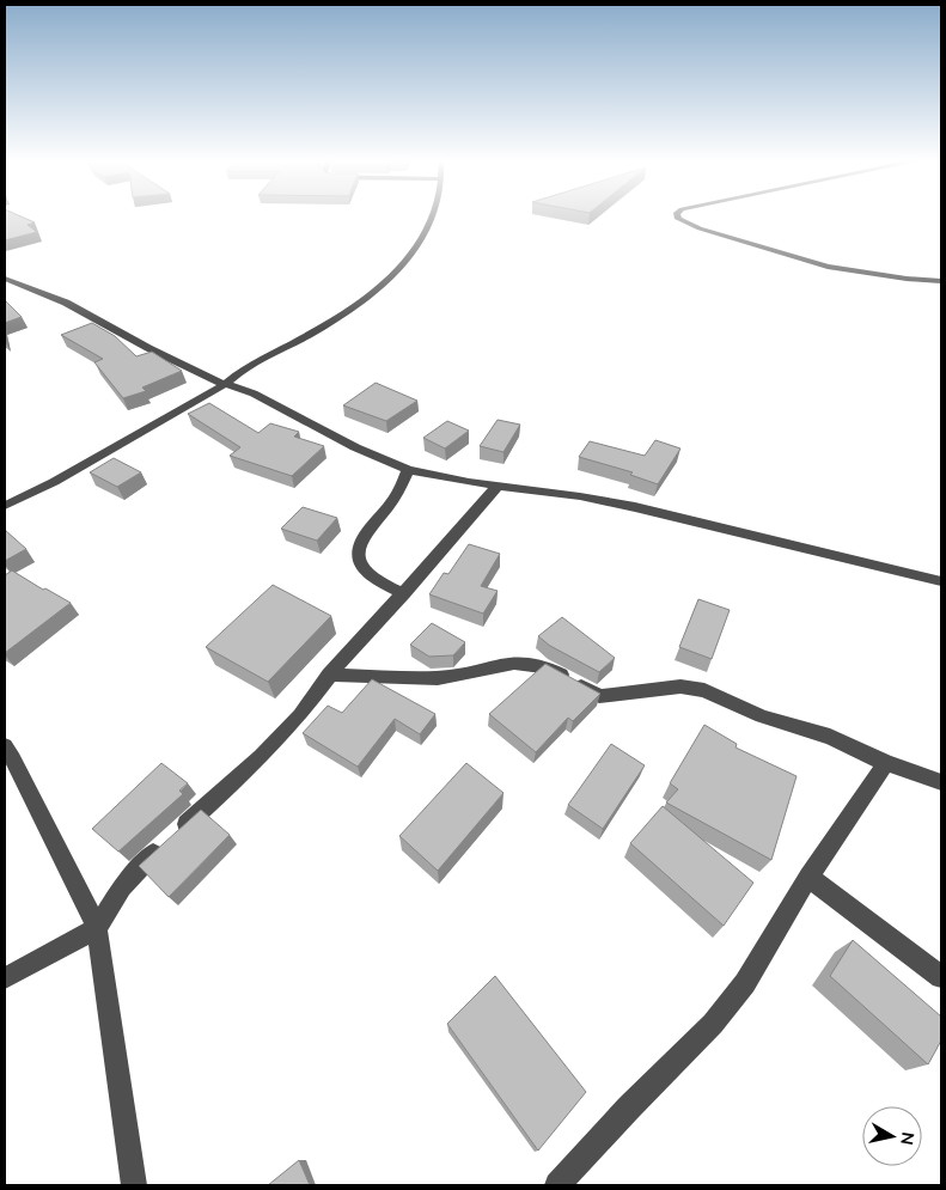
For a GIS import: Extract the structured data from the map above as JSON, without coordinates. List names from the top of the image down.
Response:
{
  "north": "right"
}
